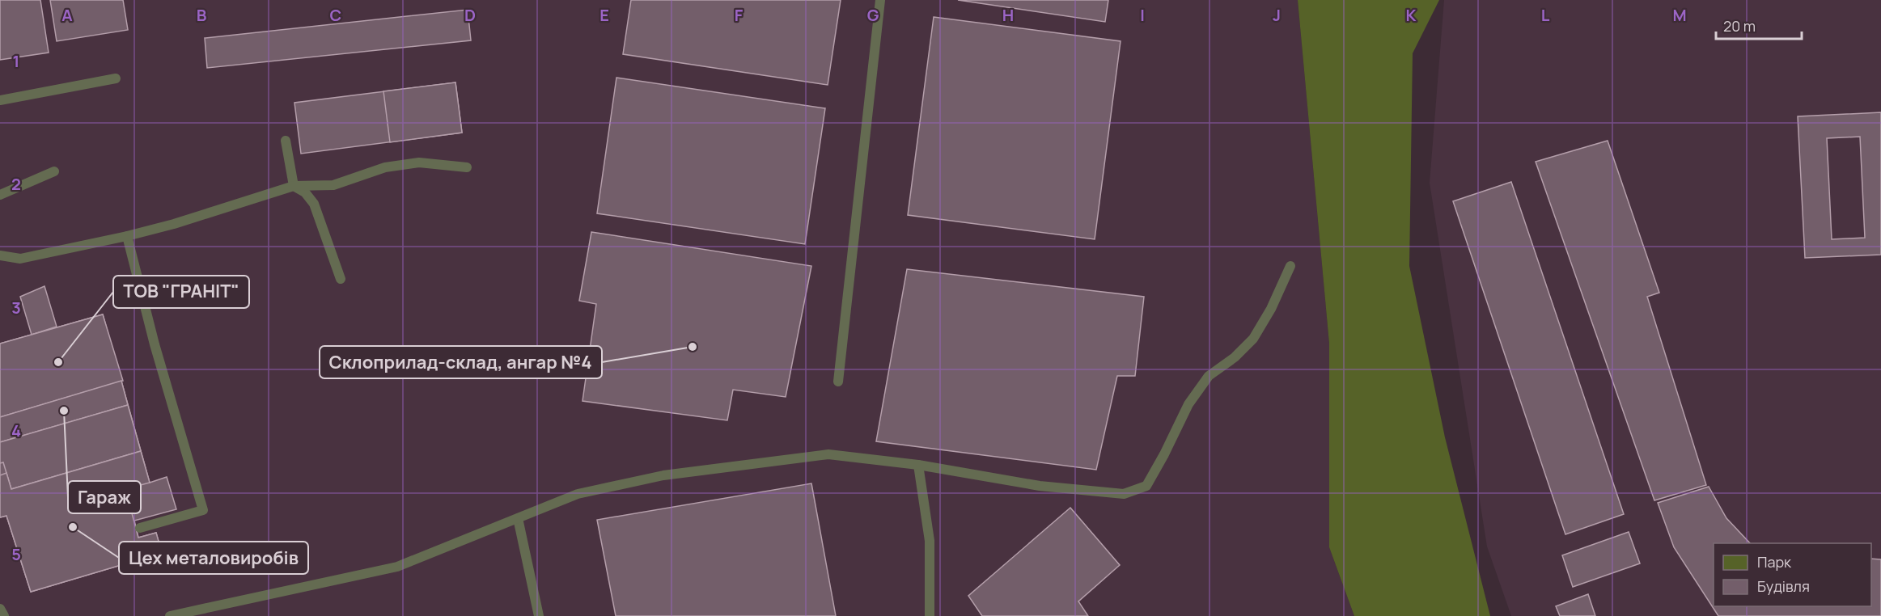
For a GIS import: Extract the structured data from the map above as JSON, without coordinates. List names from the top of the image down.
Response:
{
  "places": [
    "Склоприлад-склад, ангар №4",
    "ТОВ \"ГРАНІТ\"",
    "Гараж",
    "Цех металовиробів"
  ],
  "legend": ["Парк", "Будівля"],
  "scale_bar": "20 m",
  "grid": {
    "columns": [
      "A",
      "B",
      "C",
      "D",
      "E",
      "F",
      "G",
      "H",
      "I",
      "J",
      "K",
      "L",
      "M"
    ],
    "rows": [
      "1",
      "2",
      "3",
      "4",
      "5"
    ]
  }
}
